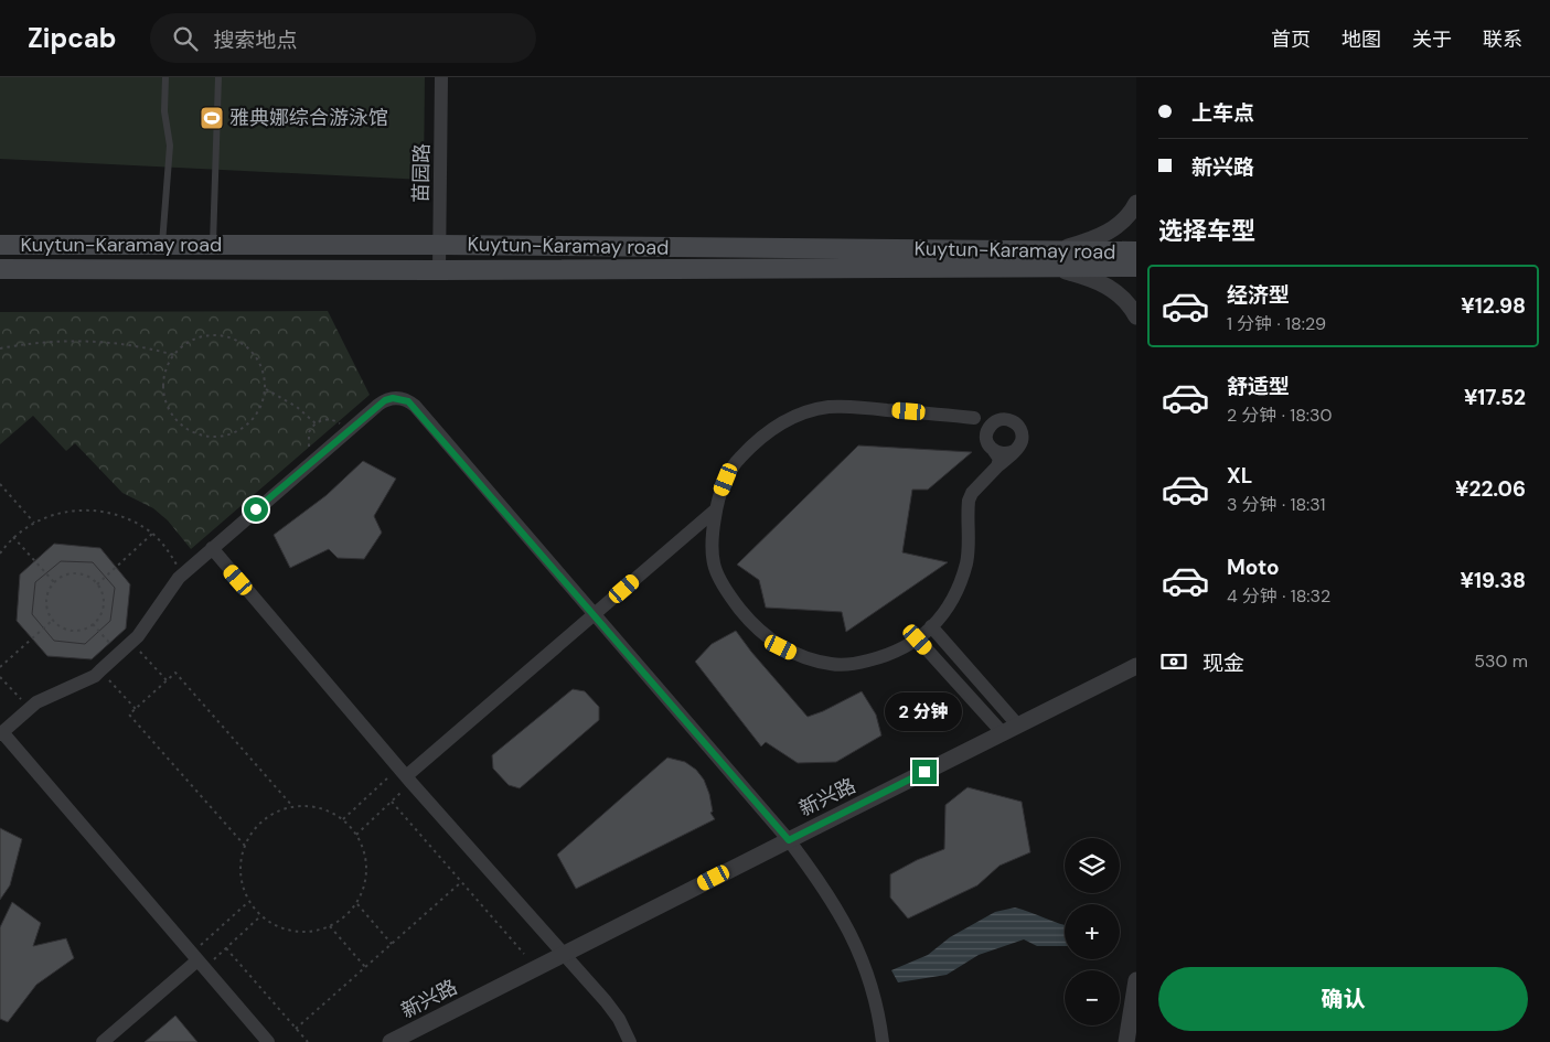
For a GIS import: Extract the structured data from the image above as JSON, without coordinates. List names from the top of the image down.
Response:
{
  "streets": {
    "main road": ["Kuytun-Karamay road"],
    "street": ["苗园路", "新兴路"]
  },
  "crossings": [
    ["苗园路", "Kuytun-Karamay road"]
  ],
  "places": {
    "sports": ["雅典娜综合游泳馆"]
  },
  "page": {
    "header": "Zipcab",
    "search": "搜索地点",
    "nav": [
      "首页",
      "地图",
      "关于",
      "联系"
    ],
    "banner": ["上车点", "新兴路"],
    "heading": "选择车型",
    "list": [
      {
        "name": "经济型",
        "note": "1 分钟 · 18:29",
        "value": "¥12.98"
      },
      {
        "name": "舒适型",
        "note": "2 分钟 · 18:30",
        "value": "¥17.52"
      },
      {
        "name": "XL",
        "note": "3 分钟 · 18:31",
        "value": "¥22.06"
      },
      {
        "name": "Moto",
        "note": "4 分钟 · 18:32",
        "value": "¥19.38"
      }
    ],
    "pay": ["现金", "530 m"],
    "bubble": "2 分钟",
    "map_buttons": ["+", "−"],
    "buttons": "确认"
  }
}
